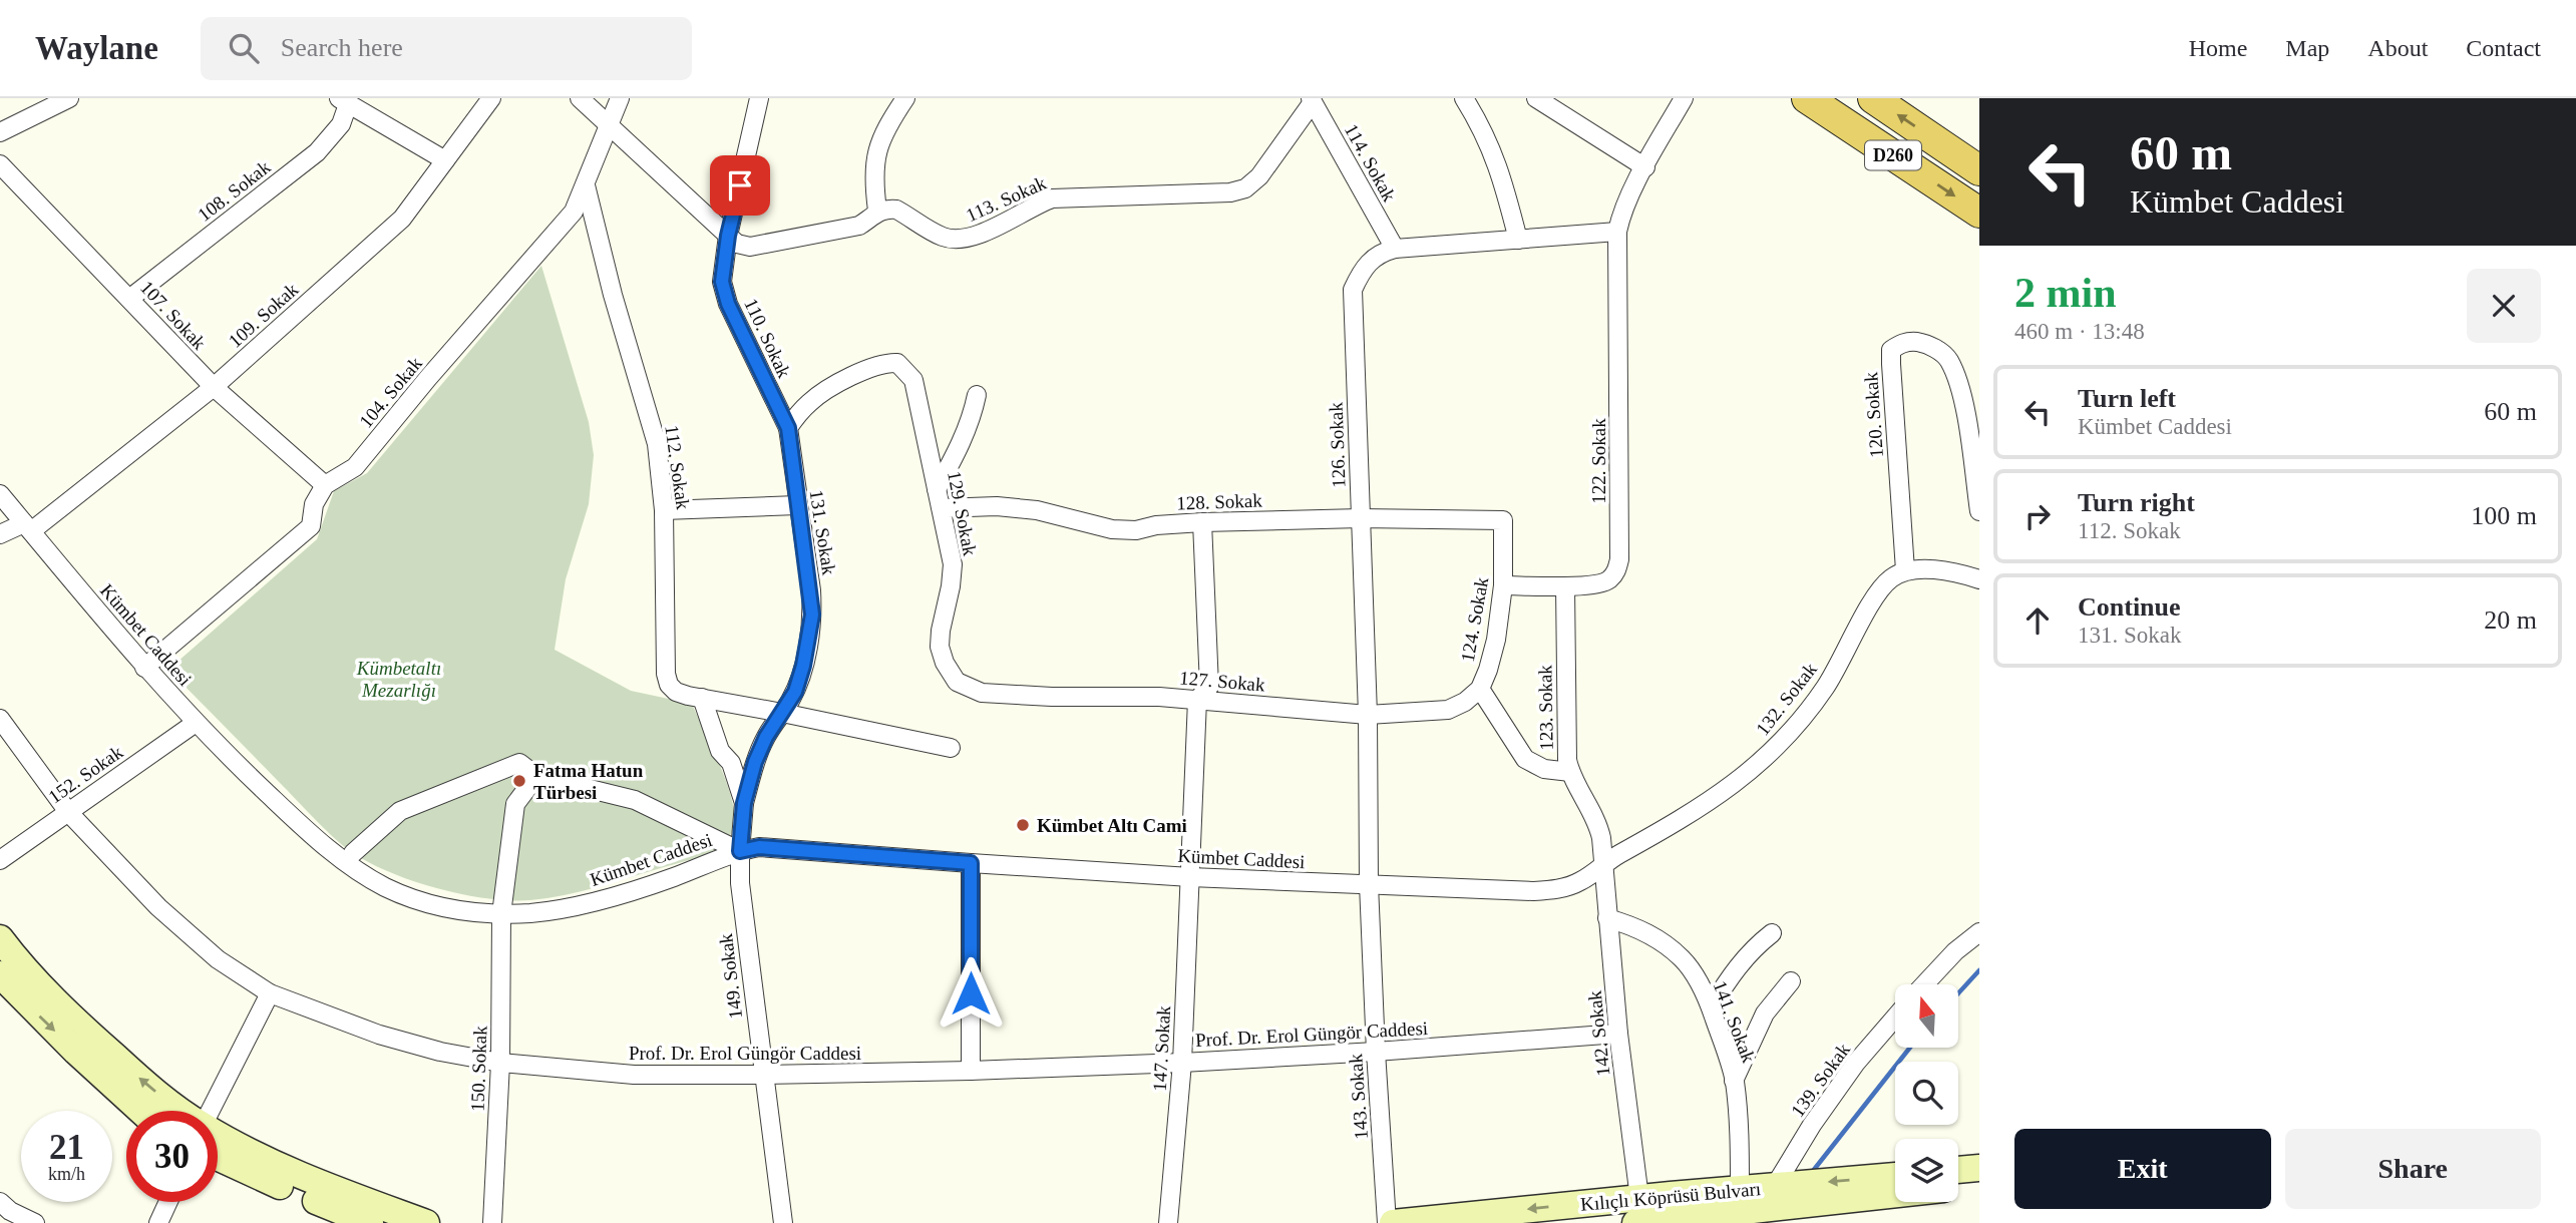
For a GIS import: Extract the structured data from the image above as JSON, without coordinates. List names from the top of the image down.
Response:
{
  "streets": {
    "highway": ["D260"],
    "main road": ["Kılıçlı Köprüsü Bulvarı"],
    "street": [
      "114. Sokak",
      "108. Sokak",
      "113. Sokak",
      "107. Sokak",
      "109. Sokak",
      "110. Sokak",
      "104. Sokak",
      "120. Sokak",
      "126. Sokak",
      "122. Sokak",
      "112. Sokak",
      "128. Sokak",
      "129. Sokak",
      "131. Sokak",
      "124. Sokak",
      "Kümbet Caddesi",
      "127. Sokak",
      "132. Sokak",
      "123. Sokak",
      "152. Sokak",
      "149. Sokak",
      "141. Sokak",
      "Prof. Dr. Erol Güngör Caddesi",
      "142. Sokak",
      "147. Sokak",
      "150. Sokak",
      "139. Sokak",
      "143. Sokak"
    ]
  },
  "crossings": [
    ["114. Sokak", "113. Sokak"],
    ["114. Sokak", "126. Sokak"],
    ["108. Sokak", "107. Sokak"],
    ["107. Sokak", "109. Sokak"],
    ["107. Sokak", "104. Sokak"],
    ["109. Sokak", "Kümbet Caddesi"],
    ["110. Sokak", "129. Sokak"],
    ["110. Sokak", "131. Sokak"],
    ["104. Sokak", "112. Sokak"],
    ["120. Sokak", "132. Sokak"],
    ["126. Sokak", "122. Sokak"],
    ["126. Sokak", "128. Sokak"],
    ["126. Sokak", "124. Sokak"],
    ["126. Sokak", "Kümbet Caddesi"],
    ["126. Sokak", "127. Sokak"],
    ["126. Sokak", "143. Sokak"],
    ["122. Sokak", "124. Sokak"],
    ["122. Sokak", "123. Sokak"],
    ["112. Sokak", "131. Sokak"],
    ["128. Sokak", "129. Sokak"],
    ["128. Sokak", "124. Sokak"],
    ["129. Sokak", "131. Sokak"],
    ["129. Sokak", "127. Sokak"],
    ["124. Sokak", "127. Sokak"],
    ["Kümbet Caddesi", "132. Sokak"],
    ["Kümbet Caddesi", "123. Sokak"],
    ["Kümbet Caddesi", "152. Sokak"],
    ["Kümbet Caddesi", "149. Sokak"],
    ["Kümbet Caddesi", "142. Sokak"],
    ["Kümbet Caddesi", "147. Sokak"],
    ["Kümbet Caddesi", "150. Sokak"],
    ["Kümbet Caddesi", "143. Sokak"],
    ["132. Sokak", "123. Sokak"],
    ["132. Sokak", "142. Sokak"],
    ["123. Sokak", "142. Sokak"],
    ["152. Sokak", "Prof. Dr. Erol Güngör Caddesi"],
    ["149. Sokak", "Prof. Dr. Erol Güngör Caddesi"],
    ["141. Sokak", "142. Sokak"],
    ["141. Sokak", "Kılıçlı Köprüsü Bulvarı"],
    ["Prof. Dr. Erol Güngör Caddesi", "142. Sokak"],
    ["Prof. Dr. Erol Güngör Caddesi", "147. Sokak"],
    ["Prof. Dr. Erol Güngör Caddesi", "150. Sokak"],
    ["Prof. Dr. Erol Güngör Caddesi", "143. Sokak"],
    ["142. Sokak", "Kılıçlı Köprüsü Bulvarı"],
    ["139. Sokak", "Kılıçlı Köprüsü Bulvarı"],
    ["143. Sokak", "Kılıçlı Köprüsü Bulvarı"]
  ],
  "parks": ["Kümbetaltı Mezarlığı"],
  "places": ["Fatma Hatun Türbesi", "Kümbet Altı Cami"],
  "north": "top",
  "page": {
    "header": "Waylane",
    "search": "Search here",
    "nav": [
      "Home",
      "Map",
      "About",
      "Contact"
    ],
    "turn": ["60 m", "Kümbet Caddesi"],
    "heading": ["2 min", "460 m · 13:48"],
    "list": [
      {
        "name": "Turn left",
        "note": "Kümbet Caddesi",
        "value": "60 m"
      },
      {
        "name": "Turn right",
        "note": "112. Sokak",
        "value": "100 m"
      },
      {
        "name": "Continue",
        "note": "131. Sokak",
        "value": "20 m"
      }
    ],
    "speed": "21 km/h",
    "limit": "30",
    "buttons": ["Exit", "Share"]
  }
}
